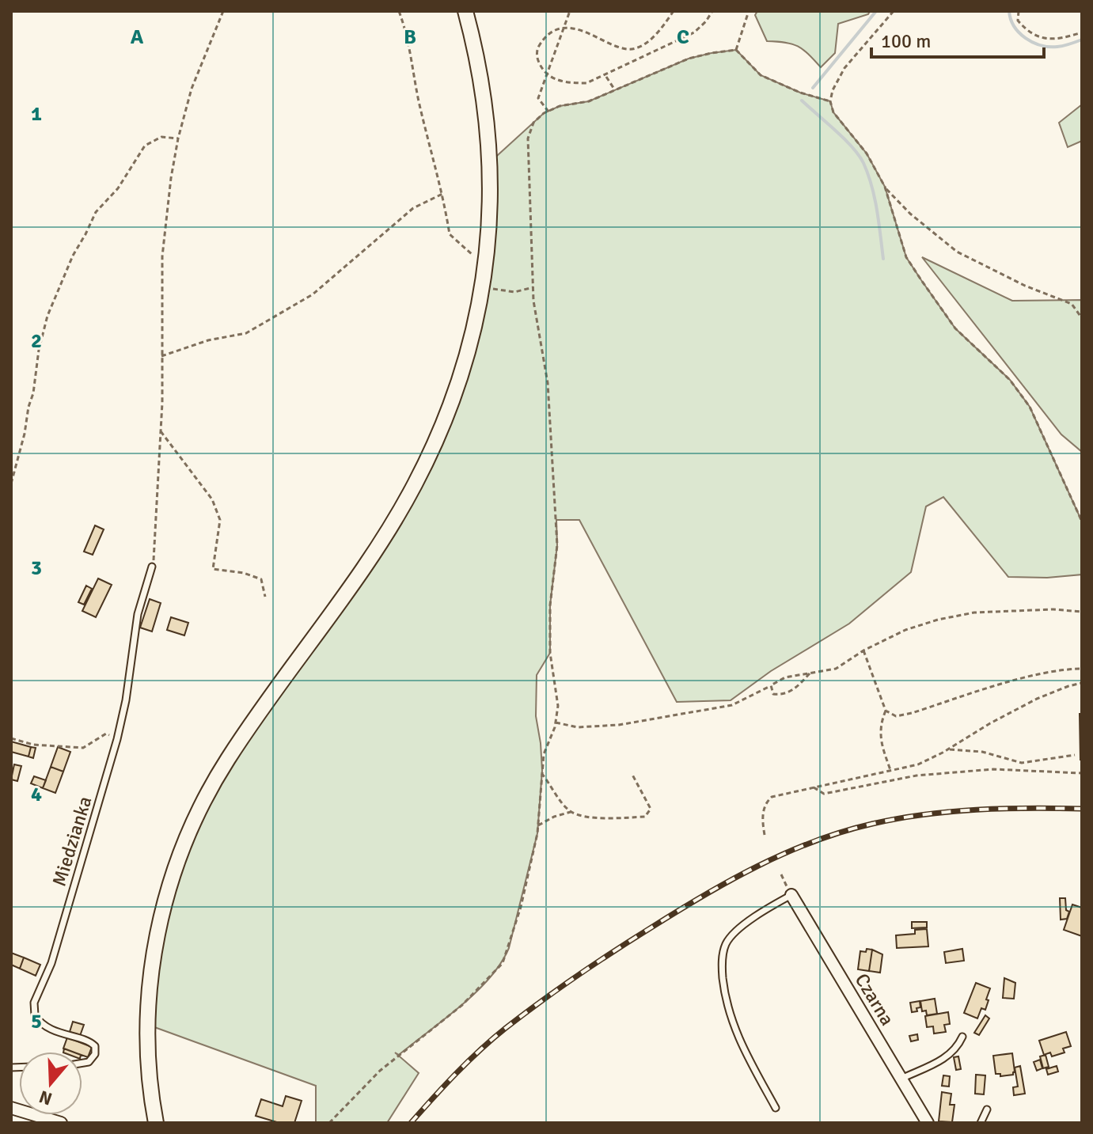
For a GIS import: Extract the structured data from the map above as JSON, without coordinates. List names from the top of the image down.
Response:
{
  "streets": {
    "street": ["Czarna"],
    "lane": ["Miedzianka"]
  },
  "scale_bar": "100 m",
  "north": "bottom",
  "grid": {
    "columns": ["A", "B", "C"],
    "rows": [
      "1",
      "2",
      "3",
      "4",
      "5"
    ]
  }
}
